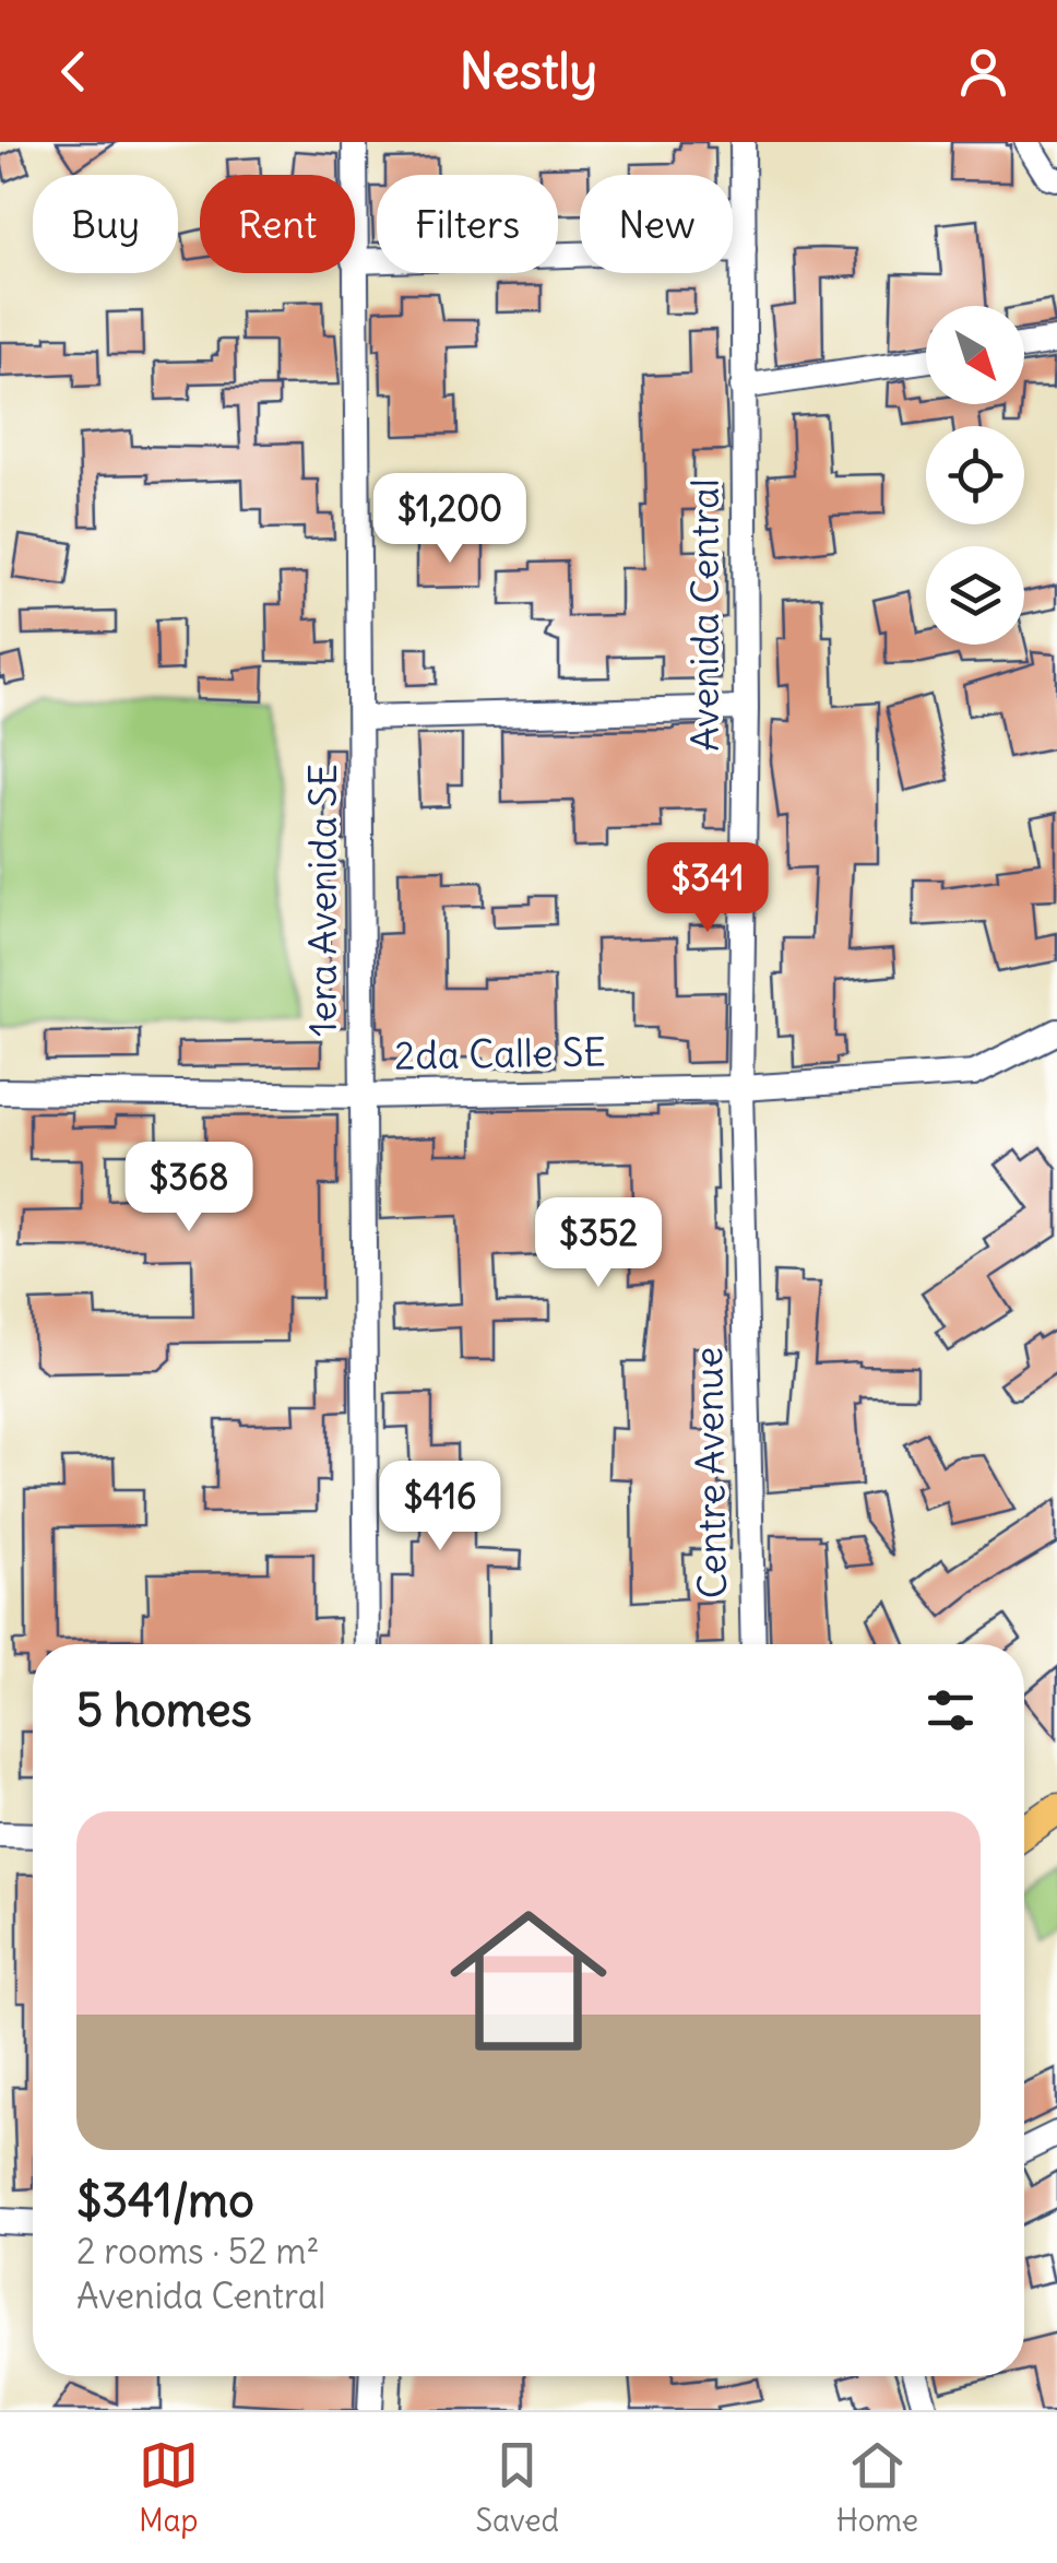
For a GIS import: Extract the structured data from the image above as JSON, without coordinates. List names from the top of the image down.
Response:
{
  "streets": {
    "street": [
      "Avenida Central",
      "1era Avenida SE",
      "2da Calle SE",
      "Centre Avenue"
    ]
  },
  "crossings": [
    ["Avenida Central", "2da Calle SE"],
    ["Avenida Central", "Centre Avenue"],
    ["1era Avenida SE", "2da Calle SE"],
    ["2da Calle SE", "Centre Avenue"]
  ],
  "north": "bottom right",
  "page": {
    "header": "Nestly",
    "chip": [
      "Buy",
      "Rent",
      "Filters",
      "New"
    ],
    "price": [
      "$1,200",
      "$341",
      "$368",
      "$352",
      "$416"
    ],
    "heading": "5 homes",
    "list": [
      {
        "name": "$341/mo",
        "note": "2 rooms · 52 m² · Avenida Central"
      }
    ],
    "tabs": ["Map", "Saved", "Home"]
  }
}
